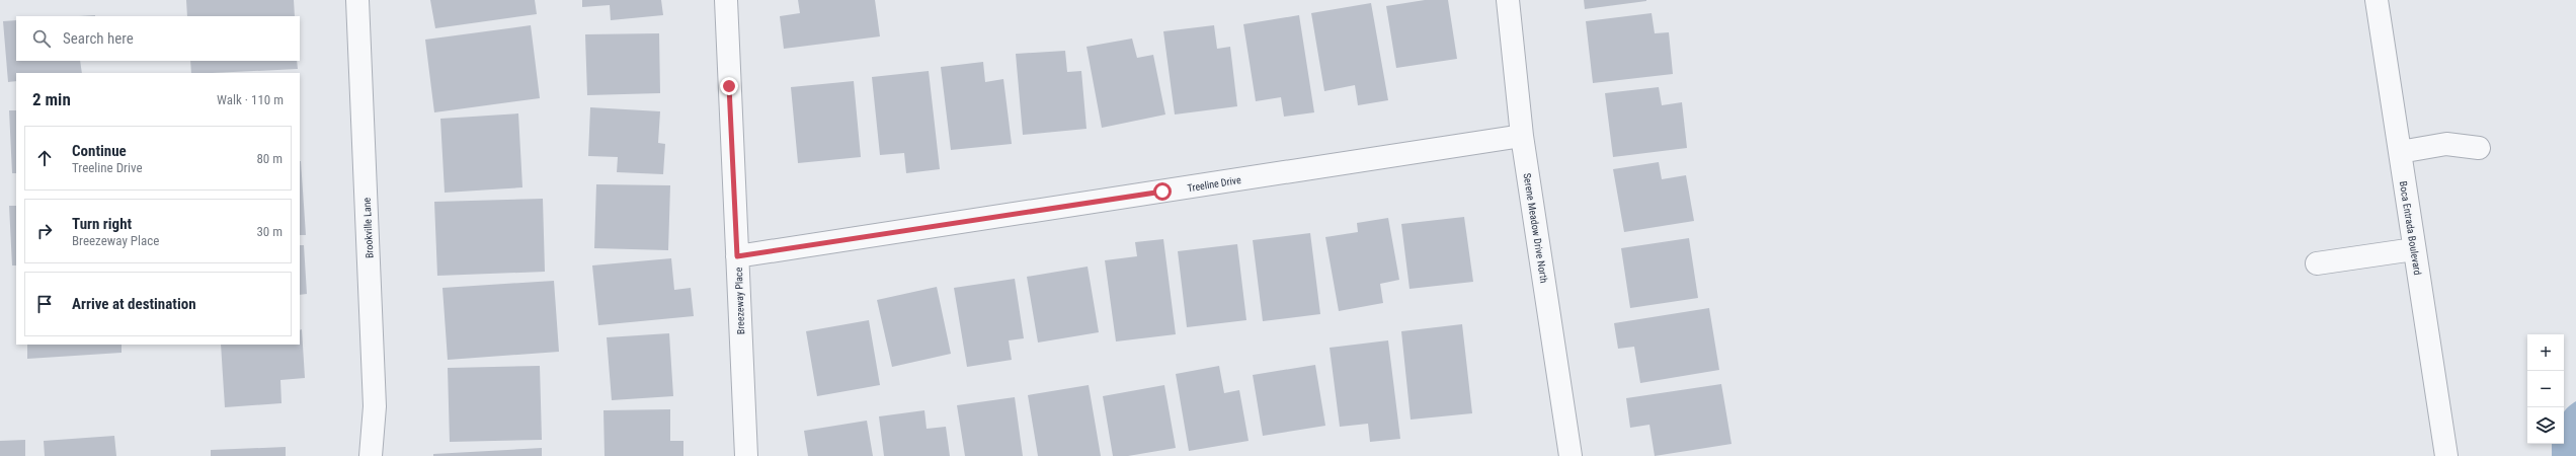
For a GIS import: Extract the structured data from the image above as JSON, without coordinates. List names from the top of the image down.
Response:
{
  "streets": {
    "street": [
      "Treeline Drive",
      "Brookville Lane",
      "Serene Meadow Drive North",
      "Boca Entrada Boulevard",
      "Breezeway Place"
    ]
  },
  "crossings": [
    ["Treeline Drive", "Serene Meadow Drive North"],
    ["Treeline Drive", "Breezeway Place"]
  ],
  "page": {
    "search": "Search here",
    "heading": ["2 min", "Walk · 110 m"],
    "list": [
      ["Continue", "Treeline Drive", "80 m"],
      ["Turn right", "Breezeway Place", "30 m"],
      "Arrive at destination"
    ],
    "map_buttons": ["+", "−"]
  }
}
